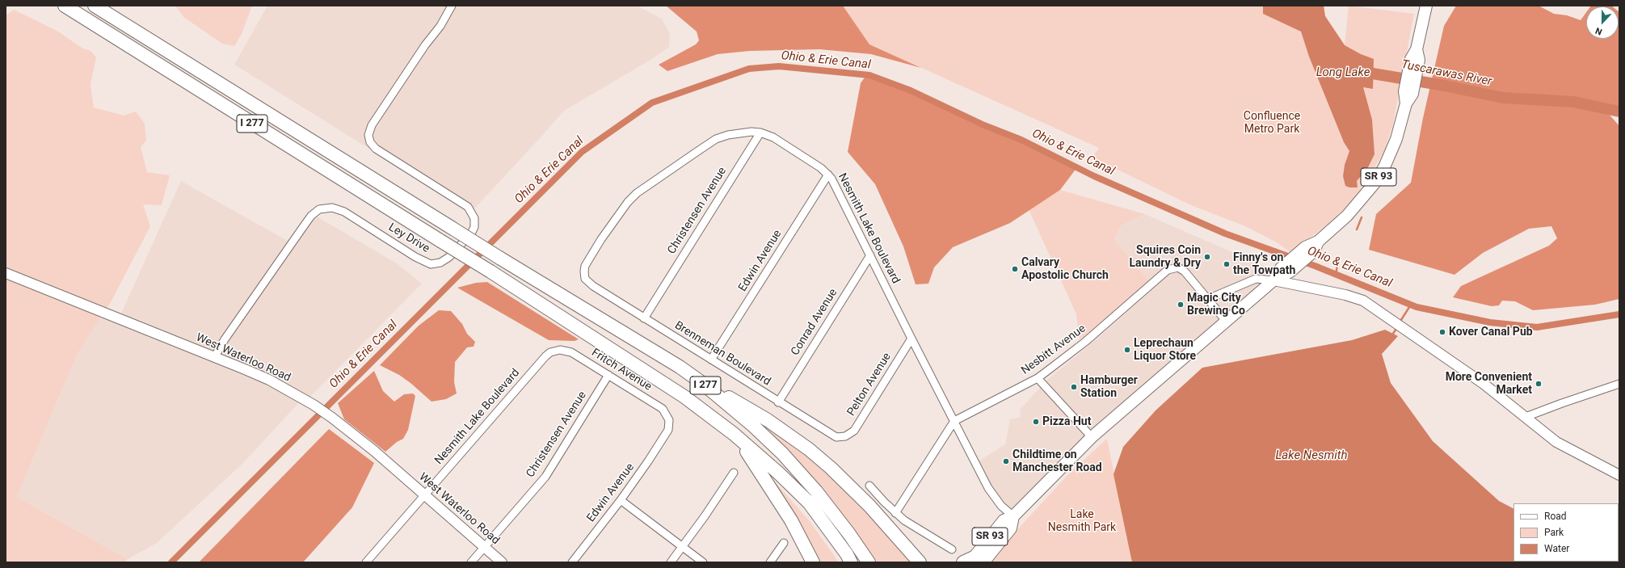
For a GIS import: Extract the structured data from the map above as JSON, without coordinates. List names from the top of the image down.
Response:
{
  "streets": {
    "highway": ["I 277"],
    "main road": ["SR 93", "West Waterloo Road"],
    "street": [
      "Christensen Avenue",
      "Nesmith Lake Boulevard",
      "Ley Drive",
      "Edwin Avenue",
      "Conrad Avenue",
      "Nesbitt Avenue",
      "Brenneman Boulevard",
      "Fritch Avenue",
      "Pelton Avenue"
    ]
  },
  "crossings": [
    ["SR 93", "Nesmith Lake Boulevard"],
    ["SR 93", "Nesbitt Avenue"],
    ["Christensen Avenue", "Nesmith Lake Boulevard"],
    ["Christensen Avenue", "Brenneman Boulevard"],
    ["Christensen Avenue", "West Waterloo Road"],
    ["Christensen Avenue", "Fritch Avenue"],
    ["Nesmith Lake Boulevard", "Edwin Avenue"],
    ["Nesmith Lake Boulevard", "Conrad Avenue"],
    ["Nesmith Lake Boulevard", "Nesbitt Avenue"],
    ["Nesmith Lake Boulevard", "Brenneman Boulevard"],
    ["Nesmith Lake Boulevard", "West Waterloo Road"],
    ["Nesmith Lake Boulevard", "Fritch Avenue"],
    ["Nesmith Lake Boulevard", "Pelton Avenue"],
    ["Ley Drive", "West Waterloo Road"],
    ["Edwin Avenue", "Brenneman Boulevard"],
    ["Edwin Avenue", "Fritch Avenue"],
    ["Conrad Avenue", "Brenneman Boulevard"],
    ["Brenneman Boulevard", "Pelton Avenue"]
  ],
  "water": [
    "Ohio & Erie Canal",
    "Long Lake",
    "Tuscarawas River",
    "Lake Nesmith"
  ],
  "parks": ["Confluence Metro Park", "Lake Nesmith Park"],
  "places": [
    "Squires Coin Laundry & Dry",
    "Finny's on the Towpath",
    "Calvary Apostolic Church",
    "Magic City Brewing Co",
    "Kover Canal Pub",
    "Leprechaun Liquor Store",
    "More Convenient Market",
    "Hamburger Station",
    "Pizza Hut",
    "Childtime on Manchester Road"
  ],
  "legend": ["Road", "Park", "Water"],
  "north": "bottom"
}
